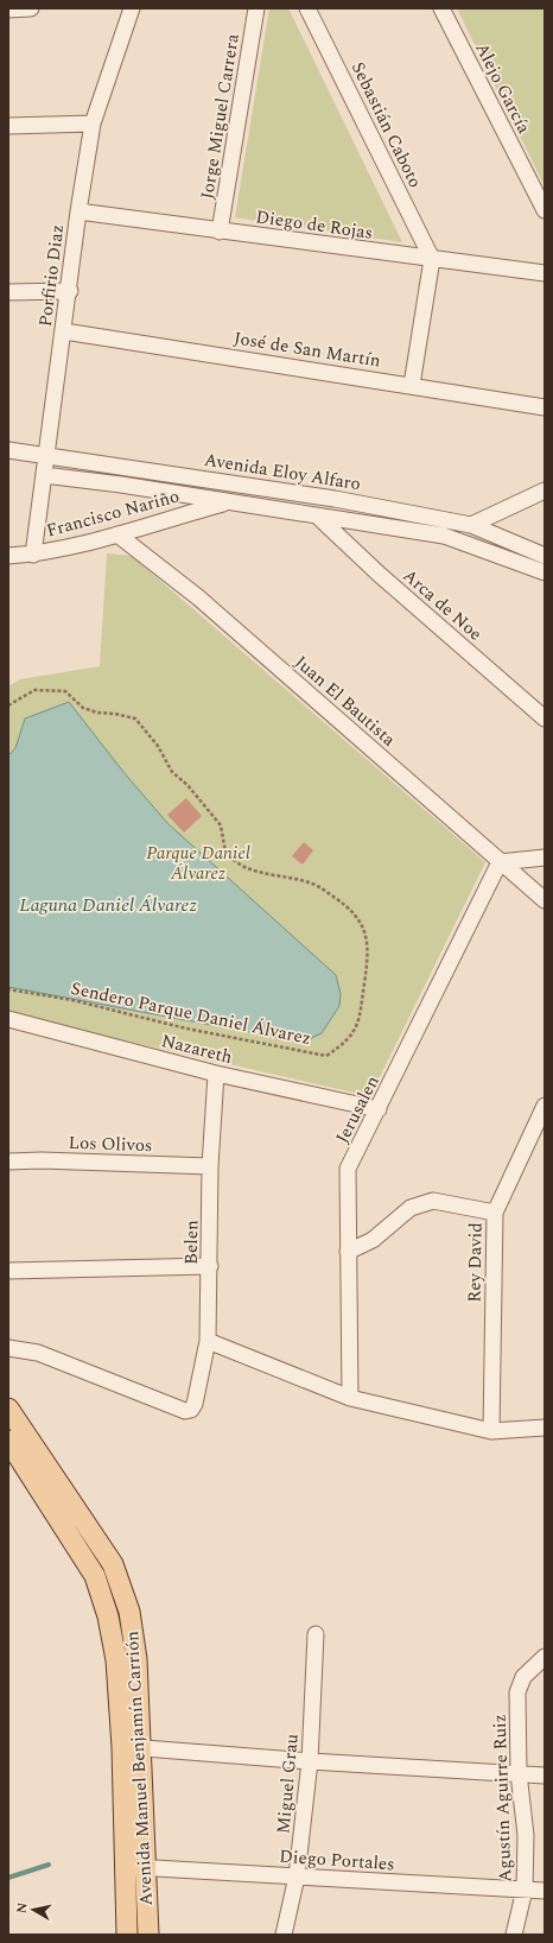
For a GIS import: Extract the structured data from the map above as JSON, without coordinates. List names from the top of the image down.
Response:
{
  "streets": {
    "main road": ["Avenida Manuel Benjamín Carrión"],
    "street": [
      "Alejo García",
      "Jorge Miguel Carrera",
      "Sebastián Caboto",
      "Diego de Rojas",
      "Porfirio Diaz",
      "José de San Martín",
      "Avenida Eloy Alfaro",
      "Francisco Nariño",
      "Arca de Noe",
      "Juan El Bautista",
      "Nazareth",
      "Jerusalen",
      "Los Olivos",
      "Belen",
      "Rey David",
      "Miguel Grau",
      "Agustín Aguirre Ruiz",
      "Diego Portales"
    ],
    "path": ["Sendero Parque Daniel Álvarez"]
  },
  "crossings": [
    ["Jorge Miguel Carrera", "Diego de Rojas"],
    ["Sebastián Caboto", "Diego de Rojas"],
    ["Diego de Rojas", "Porfirio Diaz"],
    ["Porfirio Diaz", "José de San Martín"],
    ["Porfirio Diaz", "Avenida Eloy Alfaro"],
    ["Porfirio Diaz", "Francisco Nariño"],
    ["Avenida Eloy Alfaro", "Francisco Nariño"],
    ["Francisco Nariño", "Juan El Bautista"],
    ["Juan El Bautista", "Jerusalen"],
    ["Nazareth", "Jerusalen"],
    ["Nazareth", "Belen"],
    ["Los Olivos", "Belen"],
    ["Avenida Manuel Benjamín Carrión", "Diego Portales"],
    ["Miguel Grau", "Diego Portales"],
    ["Agustín Aguirre Ruiz", "Diego Portales"]
  ],
  "water": ["Laguna Daniel Álvarez"],
  "parks": ["Parque Daniel Álvarez"],
  "north": "left"
}
